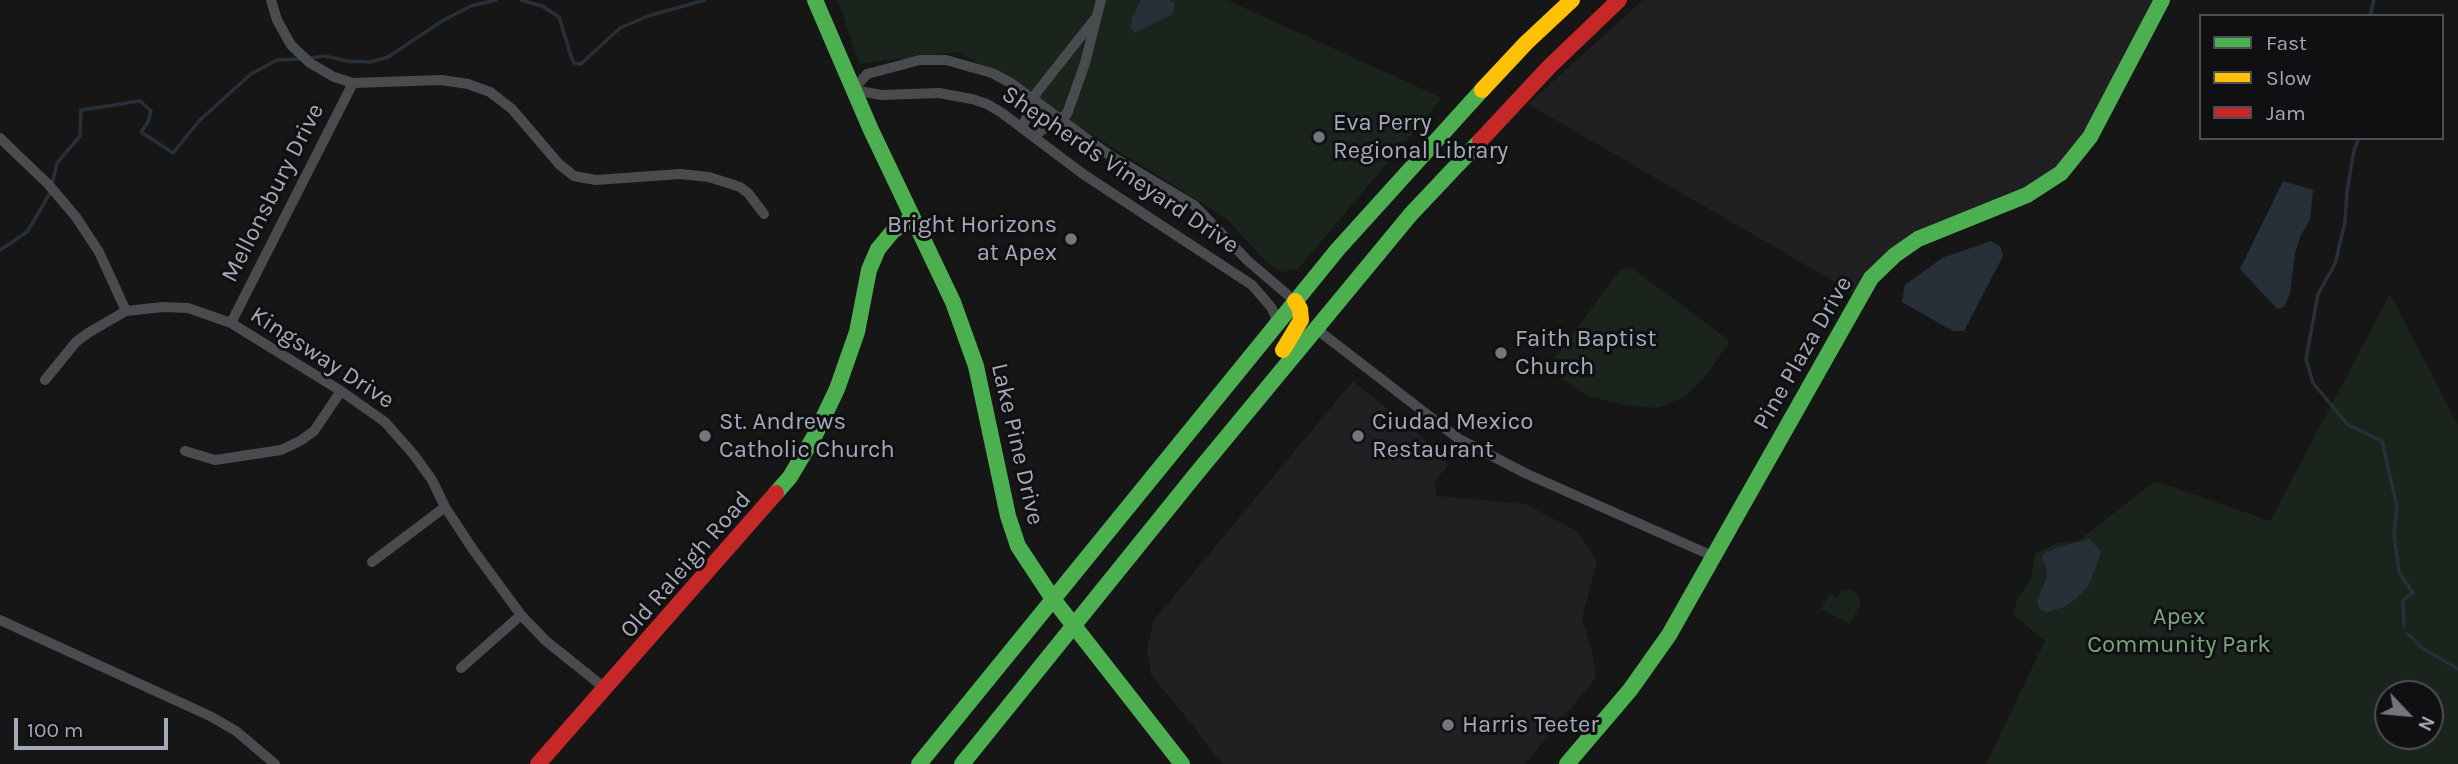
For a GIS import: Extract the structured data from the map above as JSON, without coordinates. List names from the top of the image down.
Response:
{
  "streets": {
    "main road": ["Pine Plaza Drive", "Lake Pine Drive", "Old Raleigh Road"],
    "street": ["Shepherds Vineyard Drive", "Mellonsbury Drive", "Kingsway Drive"]
  },
  "crossings": [
    ["Mellonsbury Drive", "Kingsway Drive"],
    ["Kingsway Drive", "Old Raleigh Road"],
    ["Lake Pine Drive", "Old Raleigh Road"]
  ],
  "parks": ["Apex Community Park"],
  "places": [
    "Eva Perry Regional Library",
    "Bright Horizons at Apex",
    "Faith Baptist Church",
    "St. Andrews Catholic Church",
    "Ciudad Mexico Restaurant",
    "Harris Teeter"
  ],
  "legend": ["Fast", "Slow", "Jam"],
  "scale_bar": "100 m",
  "north": "bottom right"
}
